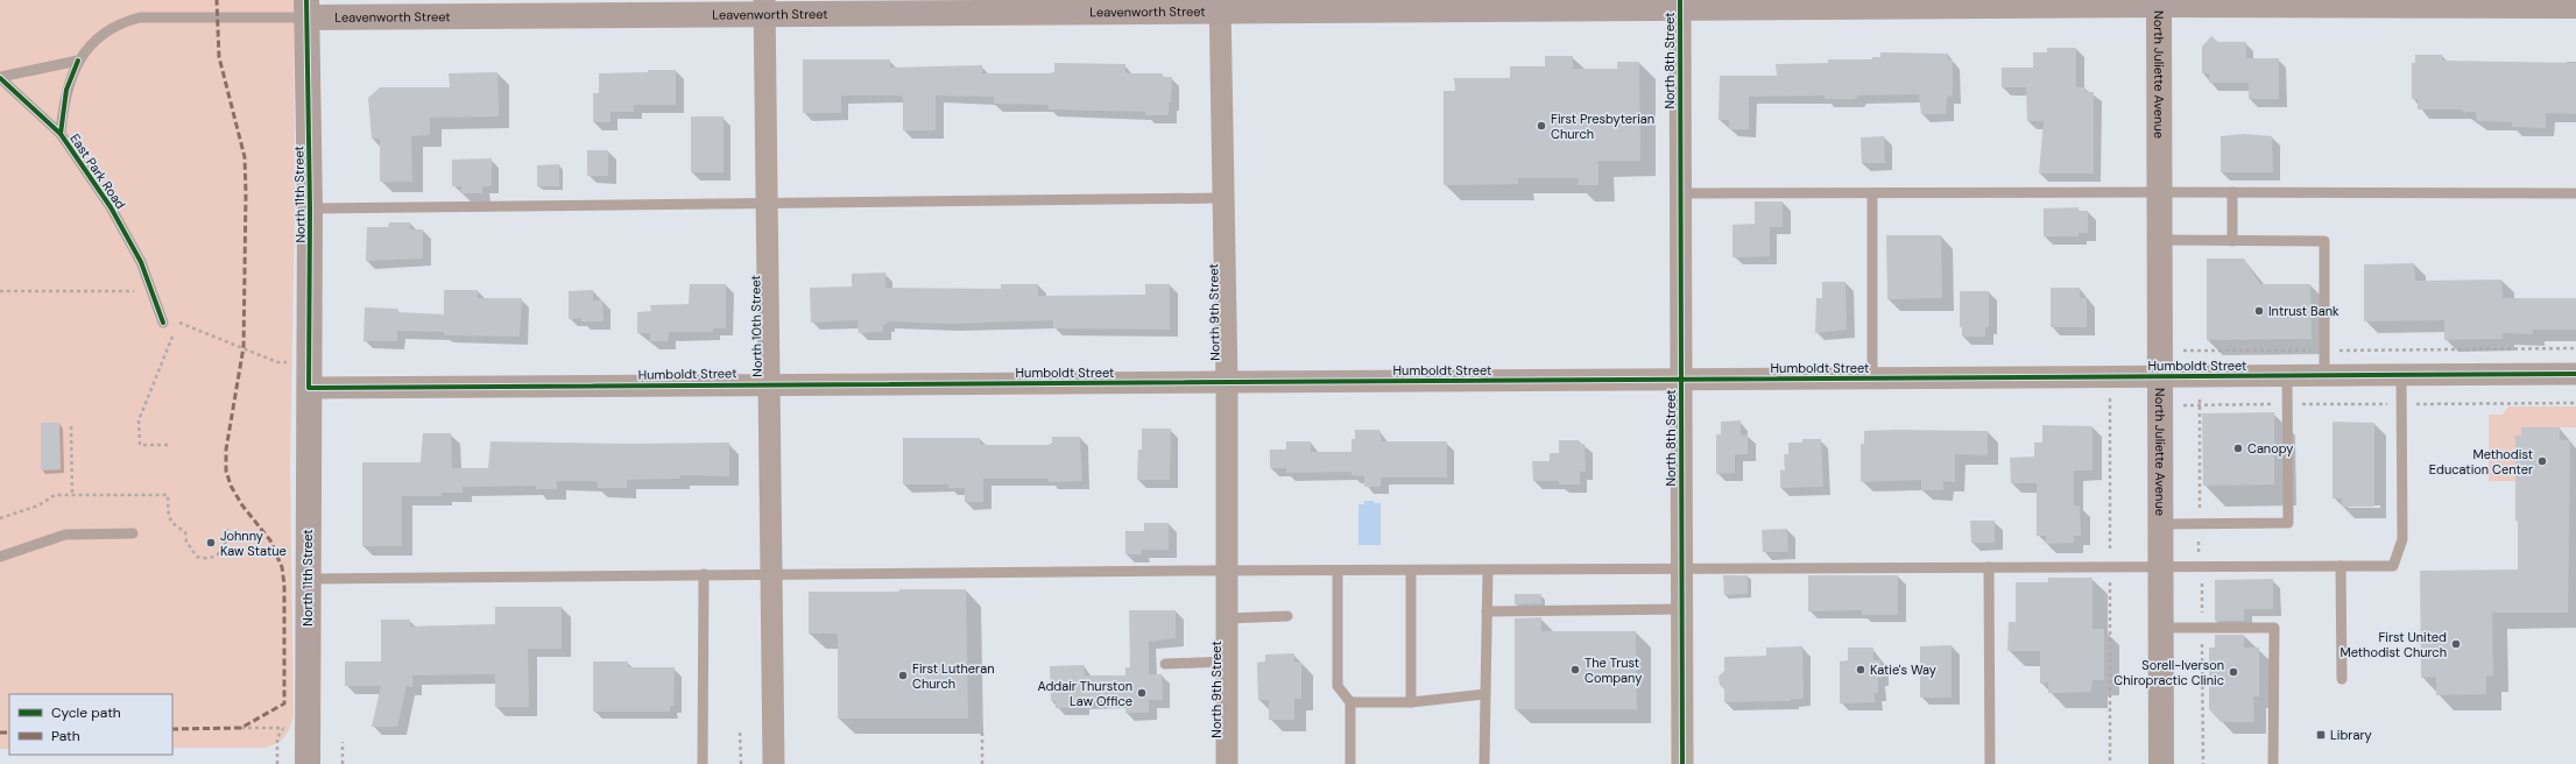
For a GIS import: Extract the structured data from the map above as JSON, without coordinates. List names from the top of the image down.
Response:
{
  "streets": {
    "street": [
      "Leavenworth Street",
      "North 8th Street",
      "North Juliette Avenue",
      "North 11th Street",
      "North 9th Street",
      "North 10th Street",
      "Humboldt Street"
    ],
    "lane": ["East Park Road"]
  },
  "crossings": [
    ["Leavenworth Street", "North 8th Street"],
    ["Leavenworth Street", "North Juliette Avenue"],
    ["Leavenworth Street", "East Park Road"],
    ["Leavenworth Street", "North 11th Street"],
    ["Leavenworth Street", "North 9th Street"],
    ["Leavenworth Street", "North 10th Street"],
    ["North 8th Street", "Humboldt Street"],
    ["North Juliette Avenue", "Humboldt Street"],
    ["East Park Road", "North 11th Street"],
    ["North 11th Street", "Humboldt Street"],
    ["North 9th Street", "Humboldt Street"],
    ["North 10th Street", "Humboldt Street"]
  ],
  "places": {
    "other": [
      "First Presbyterian Church",
      "Intrust Bank",
      "Canopy",
      "Methodist Education Center",
      "Johnny Kaw Statue",
      "First United Methodist Church",
      "The Trust Company",
      "Katie's Way",
      "Sorell-Iverson Chiropractic Clinic",
      "First Lutheran Church",
      "Addair Thurston Law Office"
    ],
    "transit": ["Library"]
  },
  "legend": ["Cycle path", "Path"]
}
